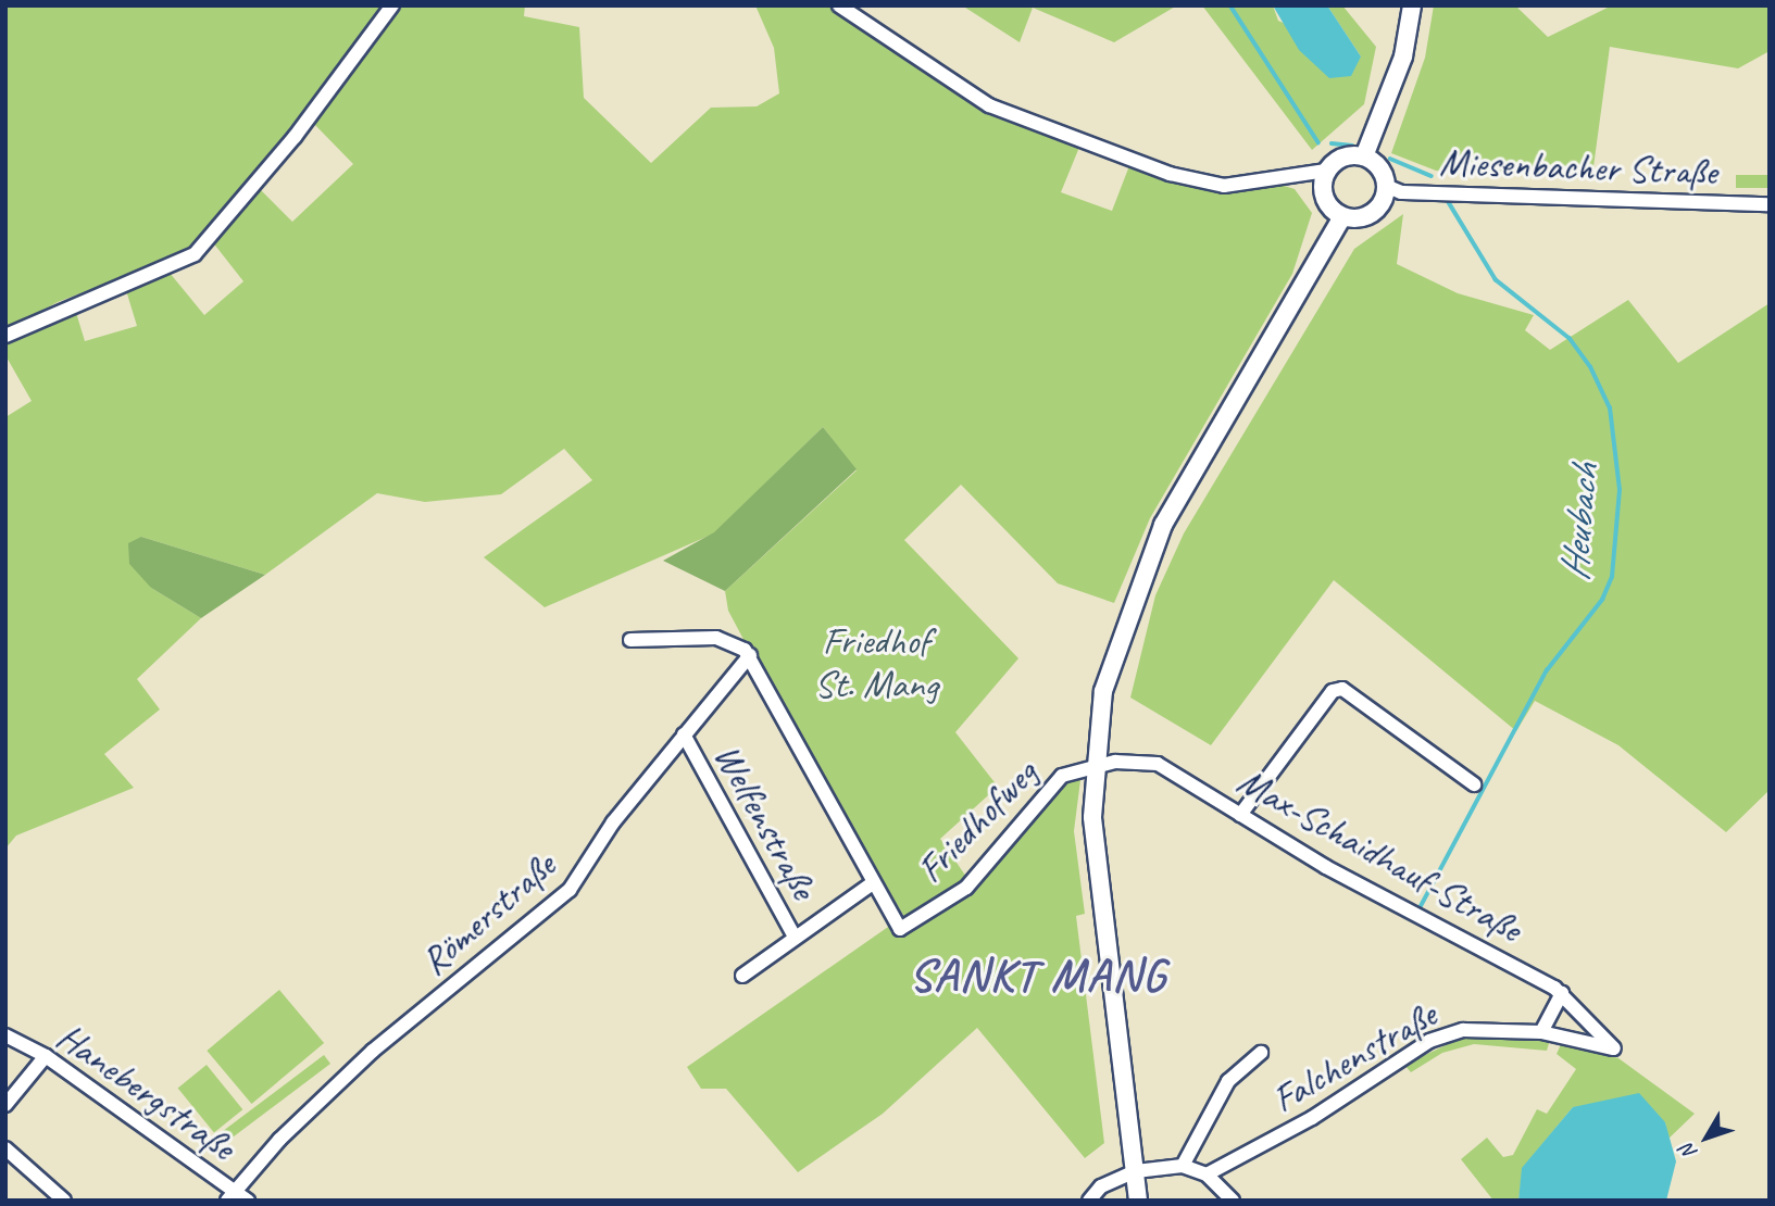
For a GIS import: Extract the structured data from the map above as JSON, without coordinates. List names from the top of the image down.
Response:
{
  "streets": {
    "street": [
      "Miesenbacher Straße",
      "Welfenstraße",
      "Friedhofweg",
      "Max-Schaidhauf-Straße",
      "Römerstraße",
      "Falchenstraße",
      "Hanebergstraße"
    ]
  },
  "crossings": [
    ["Welfenstraße", "Römerstraße"],
    ["Friedhofweg", "Max-Schaidhauf-Straße"],
    ["Max-Schaidhauf-Straße", "Falchenstraße"],
    ["Römerstraße", "Hanebergstraße"]
  ],
  "districts": ["SANKT MANG"],
  "water": ["Heubach"],
  "parks": ["Friedhof St. Mang"],
  "north": "bottom left"
}
